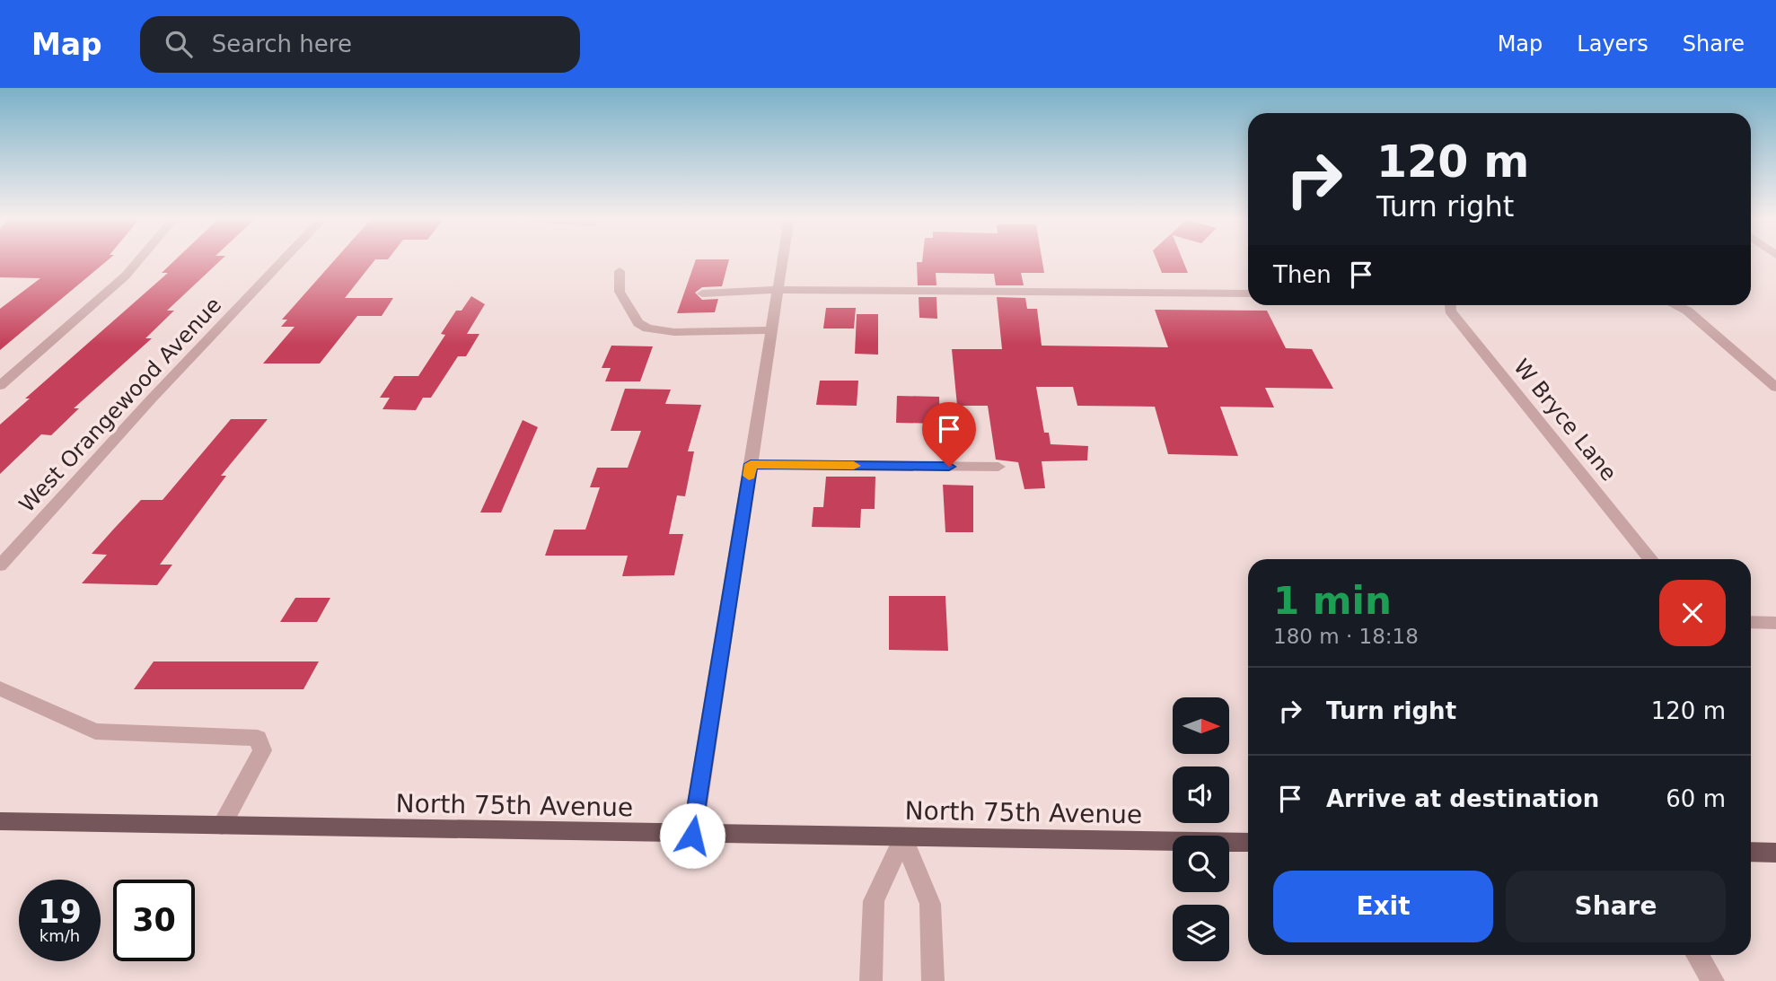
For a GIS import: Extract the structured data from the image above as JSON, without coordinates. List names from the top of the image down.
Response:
{
  "streets": {
    "main road": ["North 75th Avenue"],
    "street": ["West Orangewood Avenue", "W Bryce Lane"]
  },
  "north": "right",
  "page": {
    "header": "Map",
    "search": "Search here",
    "nav": ["Map", "Layers", "Share"],
    "turn": ["120 m", "Turn right"],
    "then": "Then",
    "heading": ["1 min", "180 m · 18:18"],
    "list": [
      {
        "name": "Turn right",
        "value": "120 m"
      },
      {
        "name": "Arrive at destination",
        "value": "60 m"
      }
    ],
    "buttons": ["Exit", "Share"],
    "speed": "19 km/h",
    "limit": "30"
  }
}
